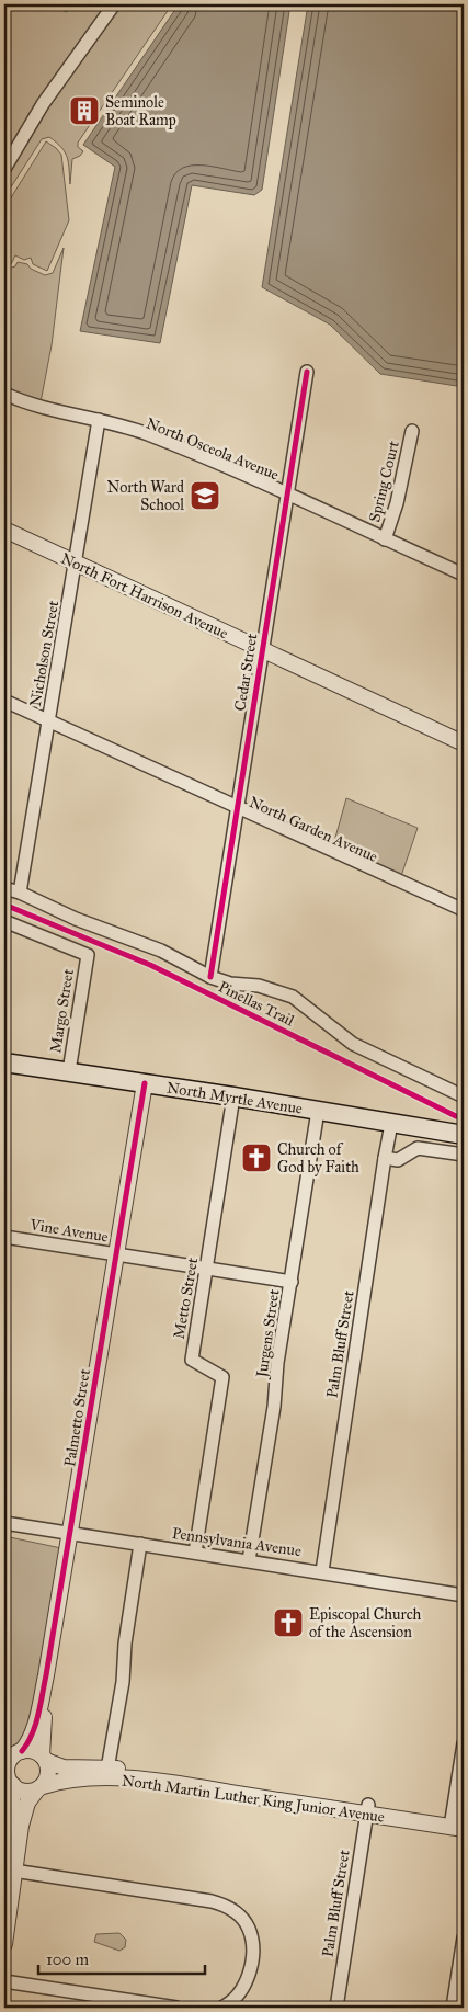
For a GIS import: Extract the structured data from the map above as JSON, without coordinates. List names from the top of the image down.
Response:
{
  "streets": {
    "main road": ["North Myrtle Avenue"],
    "street": [
      "North Osceola Avenue",
      "Spring Court",
      "North Fort Harrison Avenue",
      "Nicholson Street",
      "Cedar Street",
      "North Garden Avenue",
      "Margo Street",
      "Vine Avenue",
      "Metto Street",
      "Jurgens Street",
      "Palm Bluff Street",
      "Palmetto Street",
      "Pennsylvania Avenue",
      "North Martin Luther King Junior Avenue"
    ],
    "cycle path": ["Pinellas Trail"]
  },
  "crossings": [
    ["North Osceola Avenue", "Spring Court"],
    ["North Osceola Avenue", "Nicholson Street"],
    ["North Osceola Avenue", "Cedar Street"],
    ["North Fort Harrison Avenue", "Nicholson Street"],
    ["North Fort Harrison Avenue", "Cedar Street"],
    ["Nicholson Street", "North Garden Avenue"],
    ["Cedar Street", "North Garden Avenue"],
    ["Margo Street", "North Myrtle Avenue"],
    ["North Myrtle Avenue", "Metto Street"],
    ["North Myrtle Avenue", "Jurgens Street"],
    ["North Myrtle Avenue", "Palm Bluff Street"],
    ["North Myrtle Avenue", "Palmetto Street"],
    ["Vine Avenue", "Metto Street"],
    ["Vine Avenue", "Jurgens Street"],
    ["Vine Avenue", "Palmetto Street"],
    ["Metto Street", "Pennsylvania Avenue"],
    ["Jurgens Street", "Pennsylvania Avenue"],
    ["Palm Bluff Street", "Pennsylvania Avenue"],
    ["Palm Bluff Street", "North Martin Luther King Junior Avenue"],
    ["Palmetto Street", "Pennsylvania Avenue"],
    ["Palmetto Street", "North Martin Luther King Junior Avenue"]
  ],
  "places": {
    "building": ["Seminole Boat Ramp"],
    "school or university": ["North Ward School"],
    "church": ["Church of God by Faith", "Episcopal Church of the Ascension"]
  },
  "scale_bar": "100 m"
}
